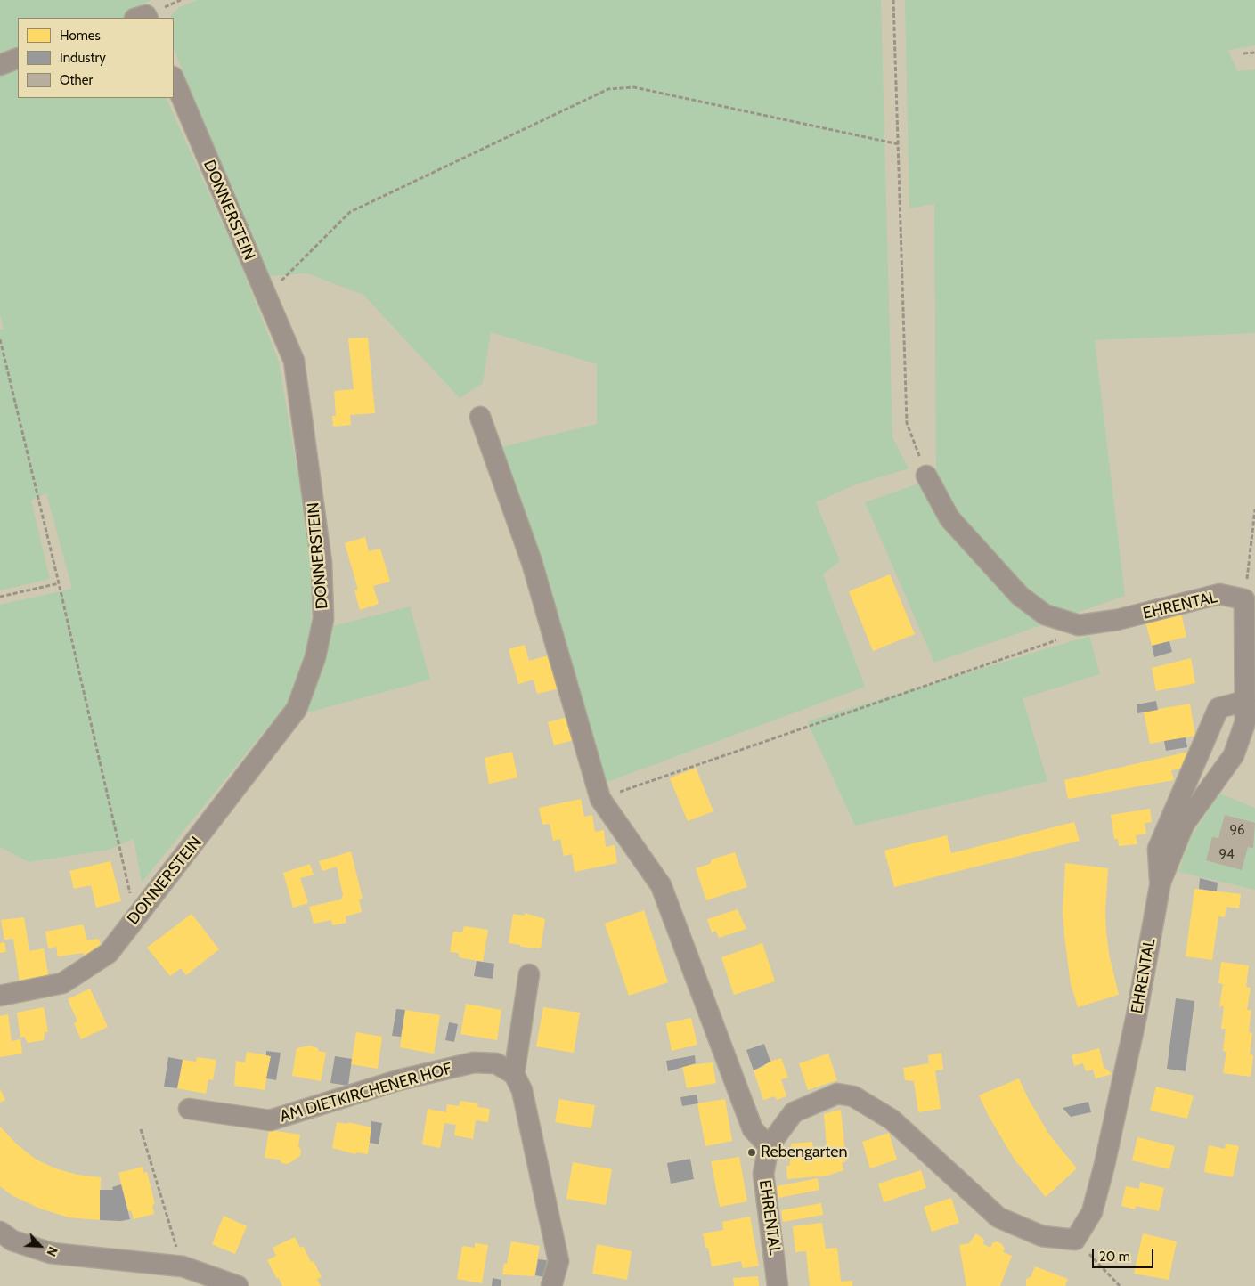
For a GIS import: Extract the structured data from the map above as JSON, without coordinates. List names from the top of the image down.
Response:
{
  "streets": {
    "street": ["DONNERSTEIN", "EHRENTAL", "AM DIETKIRCHENER HOF"]
  },
  "places": ["Rebengarten"],
  "house_numbers": ["96", "94"],
  "legend": ["Homes", "Industry", "Other"],
  "scale_bar": "20 m",
  "north": "bottom right"
}
